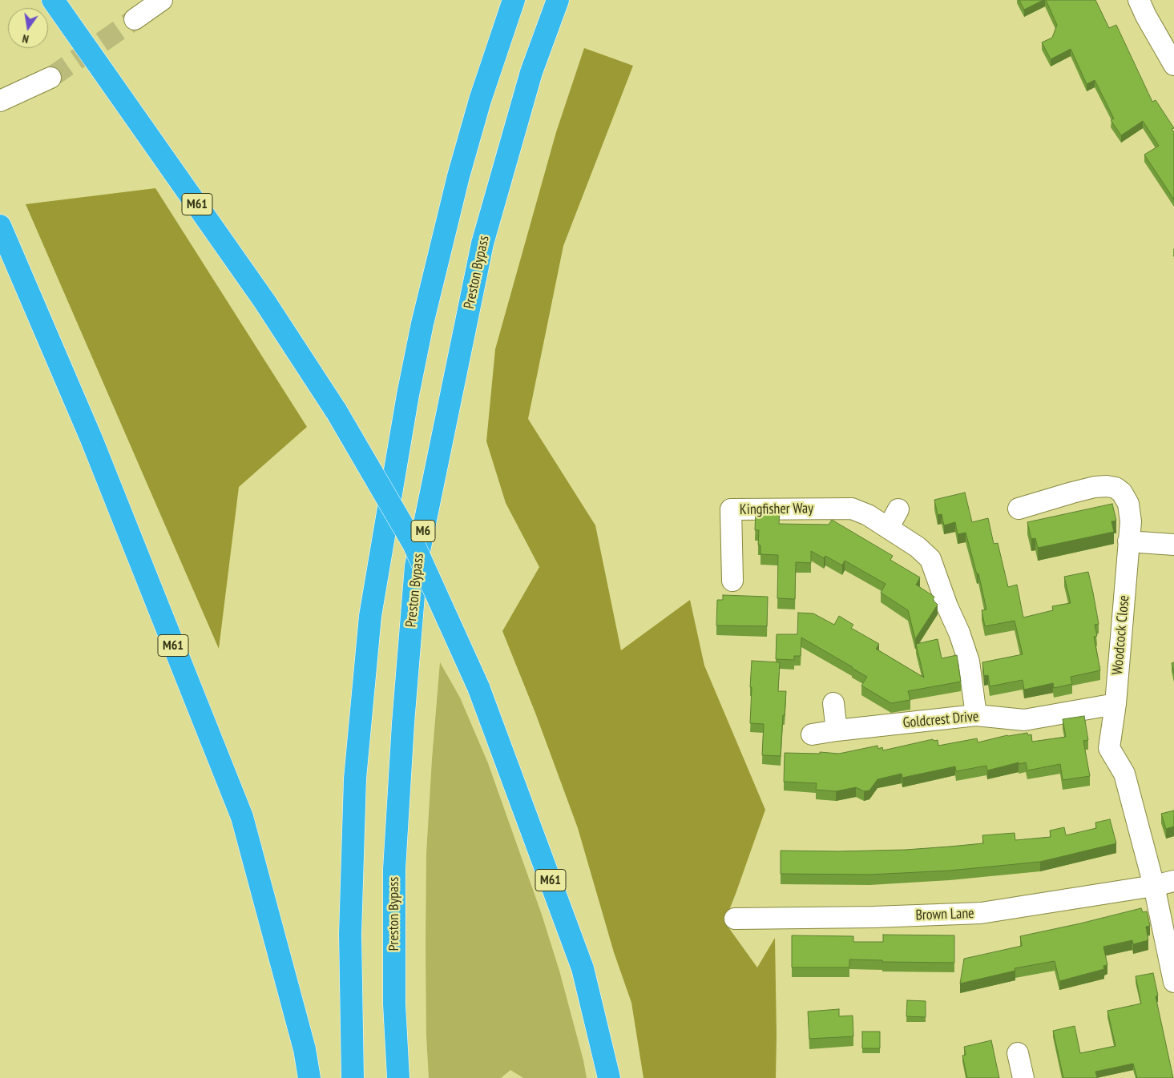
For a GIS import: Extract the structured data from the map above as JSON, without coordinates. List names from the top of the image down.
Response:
{
  "streets": {
    "highway": ["M61", "Preston Bypass", "M6"],
    "street": [
      "Kingfisher Way",
      "Woodcock Close",
      "Goldcrest Drive",
      "Brown Lane"
    ]
  },
  "crossings": [
    ["Kingfisher Way", "Goldcrest Drive"],
    ["Woodcock Close", "Goldcrest Drive"],
    ["Woodcock Close", "Brown Lane"]
  ],
  "north": "bottom"
}
